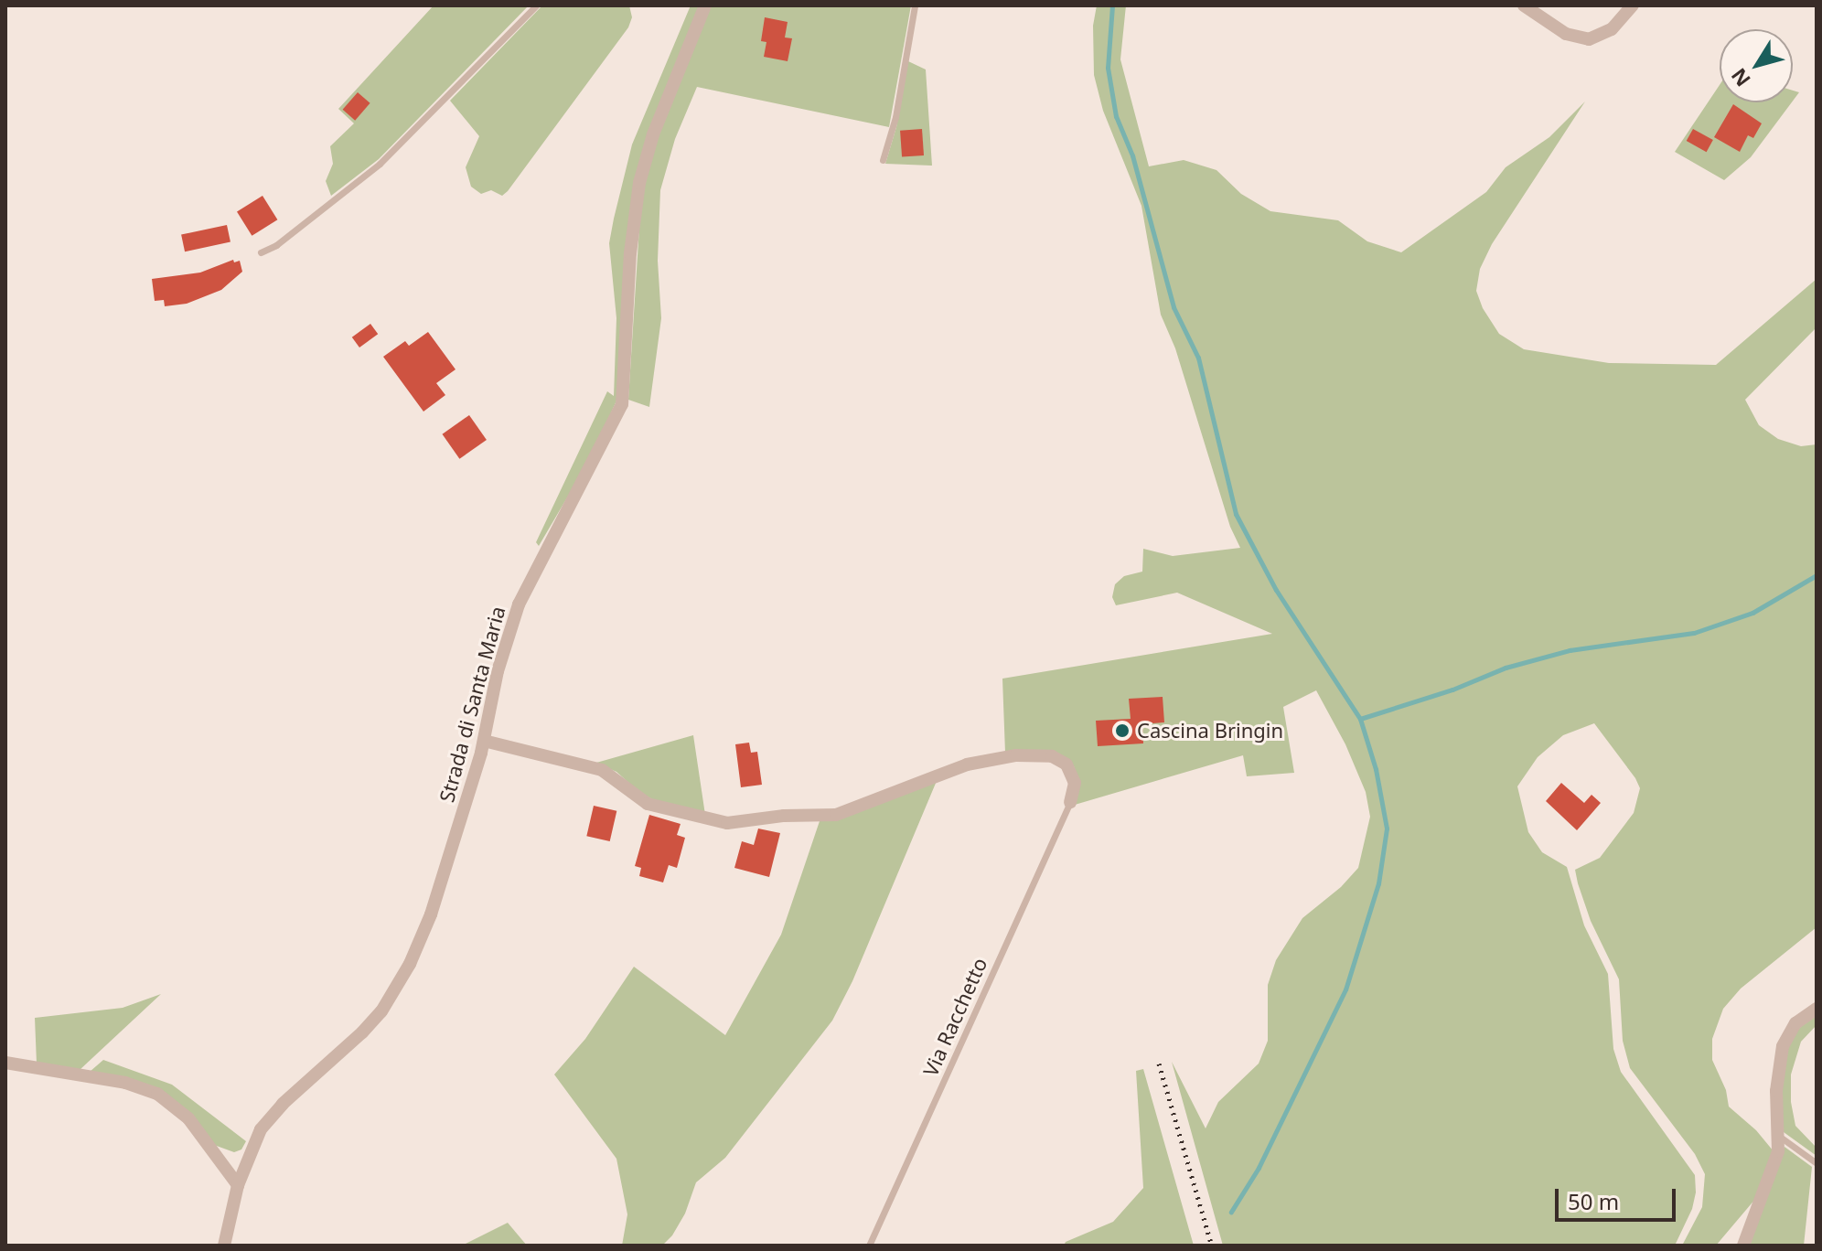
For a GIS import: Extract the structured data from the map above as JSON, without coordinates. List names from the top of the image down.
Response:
{
  "streets": {
    "street": ["Strada di Santa Maria"],
    "lane": ["Via Racchetto"]
  },
  "places": ["Cascina Bringin"],
  "scale_bar": "50 m",
  "north": "bottom left"
}
